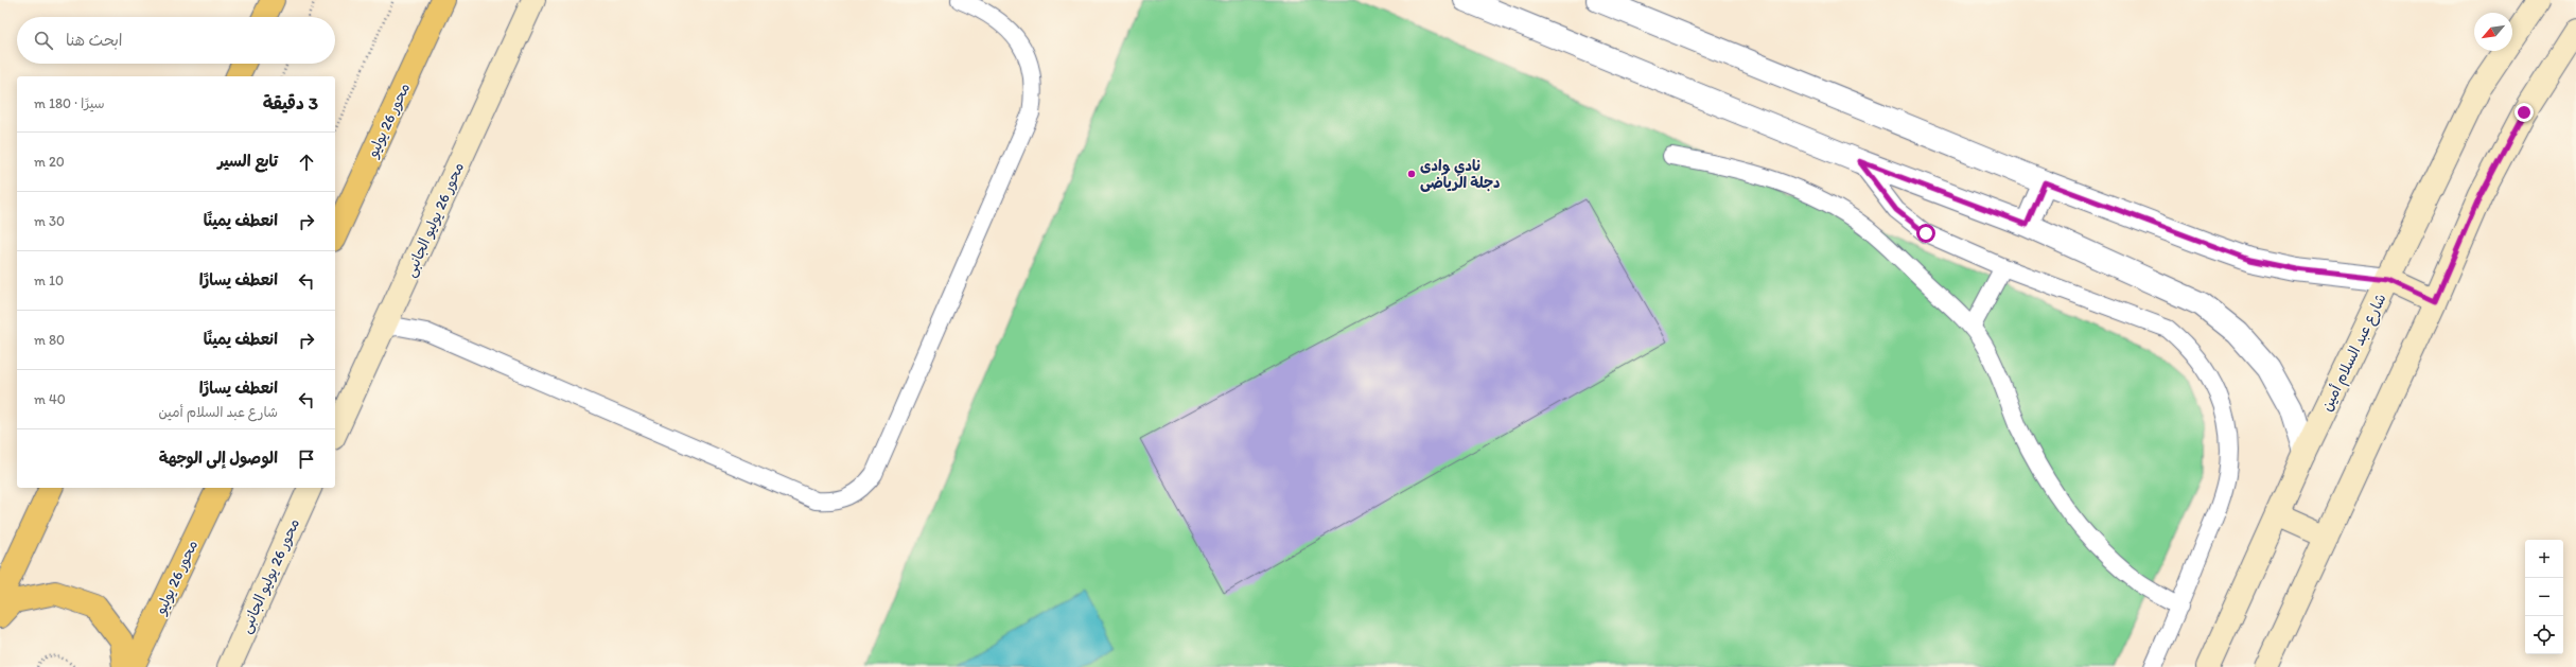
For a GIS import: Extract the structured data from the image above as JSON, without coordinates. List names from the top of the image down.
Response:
{
  "streets": {
    "highway": ["محور 26 يوليو"],
    "street": ["محور 26 يوليو الجانبى", "شارع عبد السلام أمين"]
  },
  "places": ["نادي وادى دجلة الرياضى"],
  "north": "bottom left",
  "page": {
    "search": "ابحث هنا",
    "heading": ["3 دقيقة", "سيرًا · 180 m"],
    "list": [
      ["تابع السير", "20 m"],
      ["انعطف يمينًا", "30 m"],
      ["انعطف يسارًا", "10 m"],
      ["انعطف يمينًا", "80 m"],
      ["انعطف يسارًا", "شارع عبد السلام أمين", "40 m"],
      "الوصول إلى الوجهة"
    ],
    "map_buttons": ["+", "−"]
  }
}
